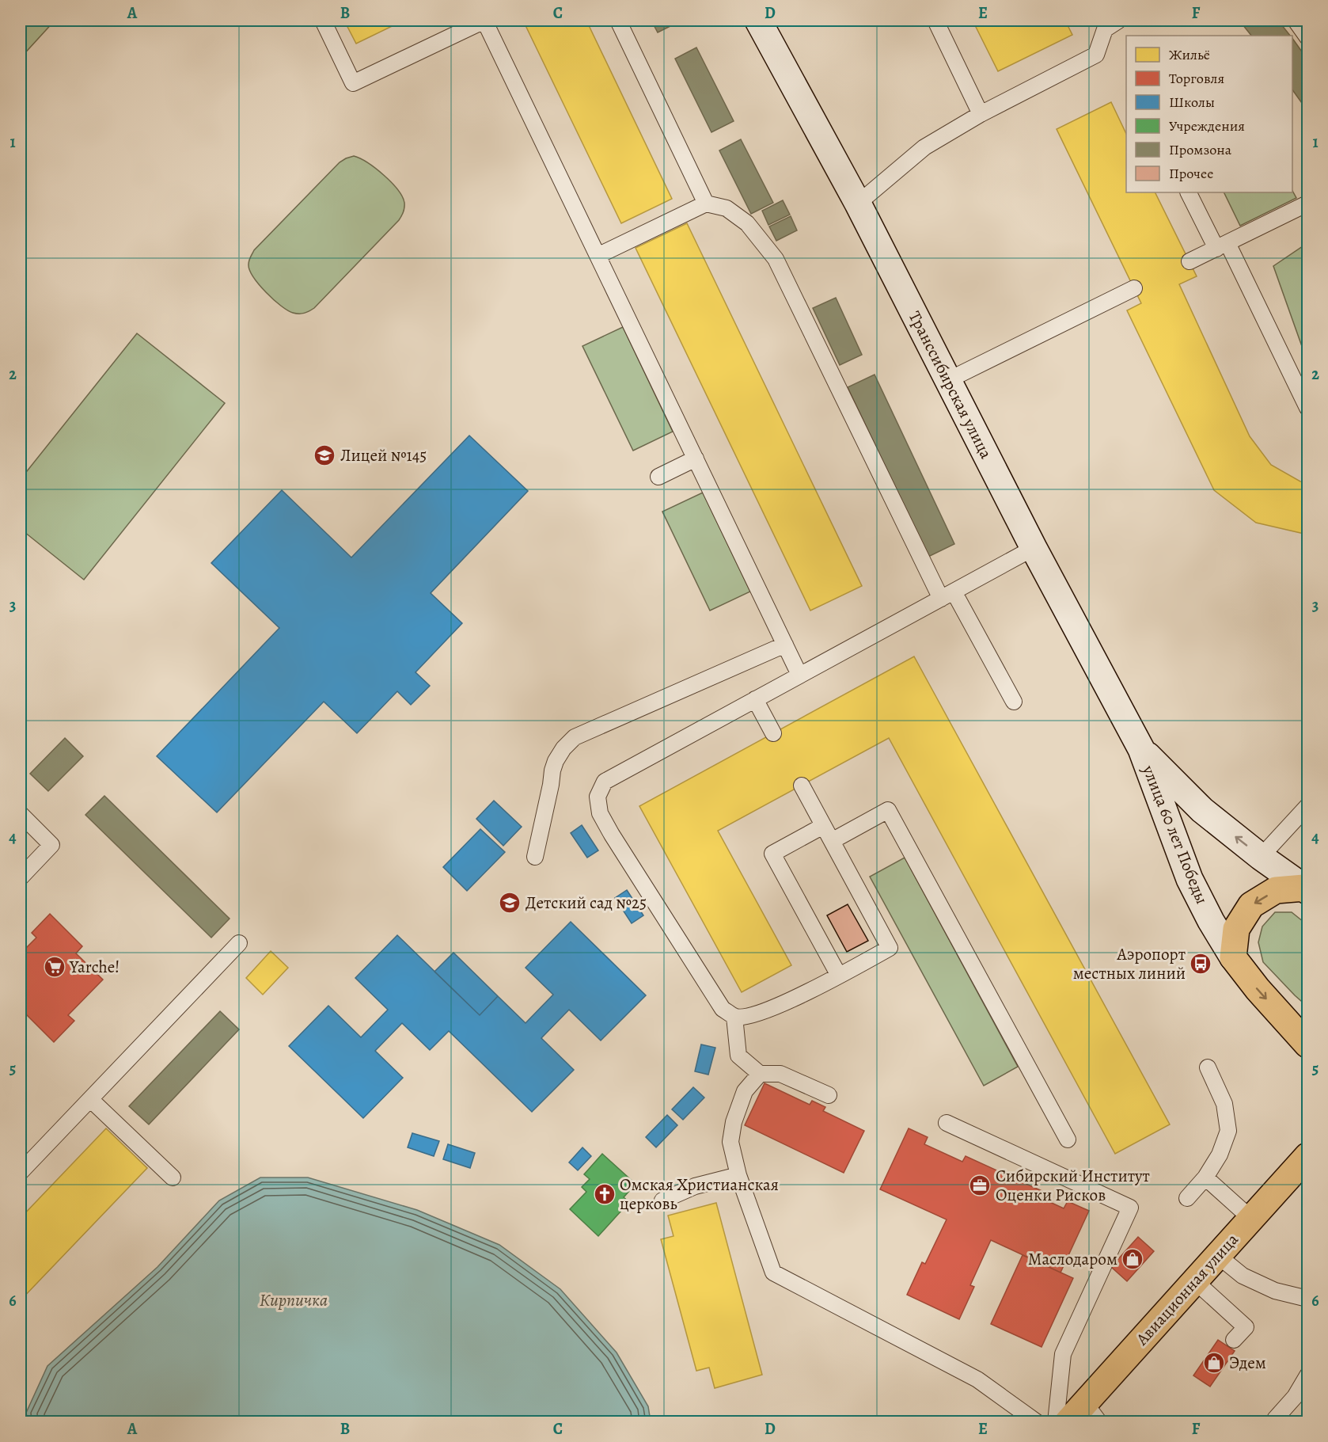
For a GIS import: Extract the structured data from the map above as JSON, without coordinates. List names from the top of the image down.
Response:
{
  "streets": {
    "main road": ["Транссибирская улица", "улица 60 лет Победы", "Авиационная улица"]
  },
  "crossings": [
    ["Транссибирская улица", "улица 60 лет Победы"]
  ],
  "water": ["Кирпичка"],
  "places": {
    "school or university": ["Лицей №145", "Детский сад №25"],
    "bus stop": ["Аэропорт местных линий"],
    "supermarket": ["Yarche!"],
    "office": ["Сибирский Институт Оценки Рисков"],
    "church": ["Омская Христианская церковь"],
    "shop": ["Маслодаром", "Эдем"]
  },
  "legend": [
    "Жильё",
    "Торговля",
    "Школы",
    "Учреждения",
    "Промзона",
    "Прочее"
  ],
  "grid": {
    "columns": [
      "A",
      "B",
      "C",
      "D",
      "E",
      "F"
    ],
    "rows": [
      "1",
      "2",
      "3",
      "4",
      "5",
      "6"
    ]
  }
}
